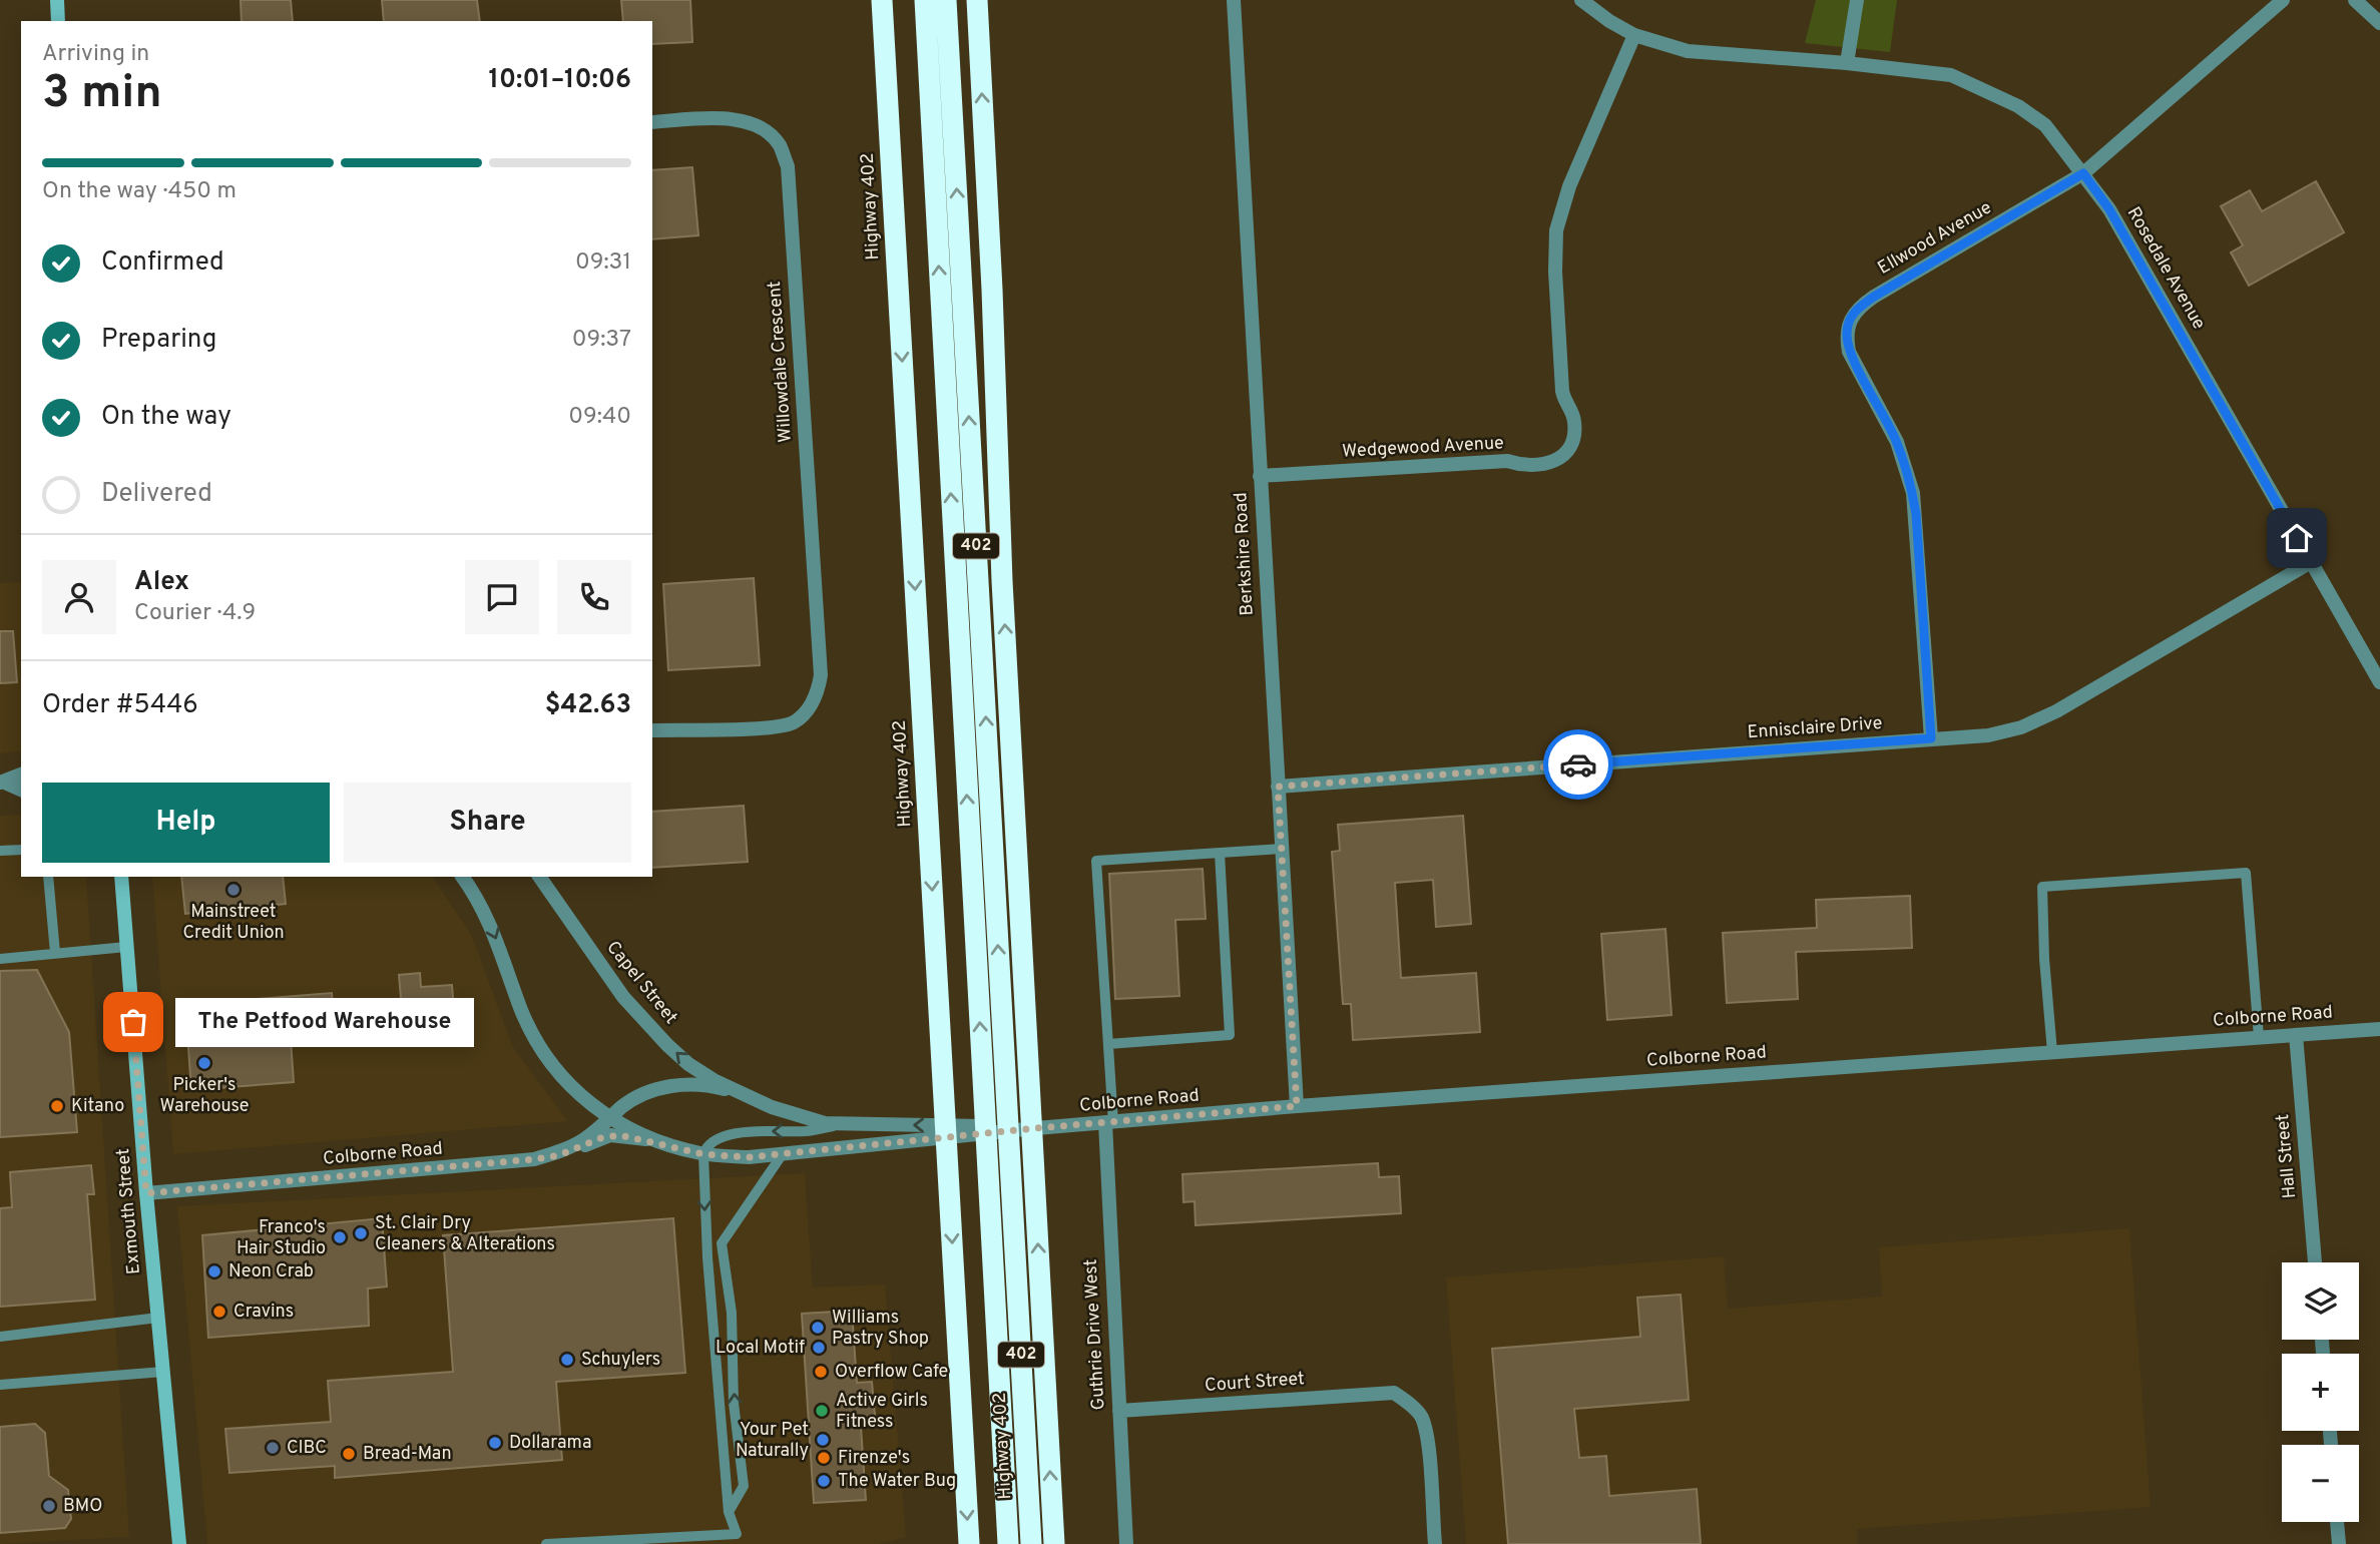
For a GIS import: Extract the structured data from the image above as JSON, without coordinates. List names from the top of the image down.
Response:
{
  "streets": {
    "highway": ["Highway 402", "402"],
    "main road": ["Exmouth Street"],
    "street": [
      "Ellwood Avenue",
      "Rosedale Avenue",
      "Willowdale Crescent",
      "Wedgewood Avenue",
      "Berkshire Road",
      "Ennisclaire Drive",
      "Capel Street",
      "Colborne Road",
      "Hall Street",
      "Guthrie Drive West",
      "Court Street"
    ]
  },
  "crossings": [
    ["Ellwood Avenue", "Rosedale Avenue"],
    ["Ellwood Avenue", "Ennisclaire Drive"],
    ["Rosedale Avenue", "Wedgewood Avenue"],
    ["Rosedale Avenue", "Ennisclaire Drive"],
    ["Wedgewood Avenue", "Berkshire Road"],
    ["Berkshire Road", "Ennisclaire Drive"],
    ["Berkshire Road", "Colborne Road"],
    ["Capel Street", "Colborne Road"],
    ["Colborne Road", "Hall Street"],
    ["Colborne Road", "Exmouth Street"],
    ["Colborne Road", "Guthrie Drive West"],
    ["Guthrie Drive West", "Court Street"]
  ],
  "places": [
    "Mainstreet Credit Union",
    "The Petfood Warehouse",
    "Picker's Warehouse",
    "Kitano",
    "St. Clair Dry Cleaners & Alterations",
    "Franco's Hair Studio",
    "Neon Crab",
    "Cravins",
    "Williams Pastry Shop",
    "Local Motif",
    "Schuylers",
    "Overflow Cafe",
    "Active Girls Fitness",
    "Your Pet Naturally",
    "Dollarama",
    "CIBC",
    "Bread-Man",
    "Firenze's",
    "The Water Bug",
    "BMO"
  ],
  "page": {
    "heading": ["3 min", "Arriving in", "10:01–10:06"],
    "panel": [
      "Alex",
      "Courier · 4.9",
      "Order #5446",
      "$42.63"
    ],
    "bar": "On the way · 450 m",
    "list": [
      ["Confirmed", "09:31"],
      ["Preparing", "09:37"],
      ["On the way", "09:40"],
      "Delivered"
    ],
    "buttons": ["Help", "Share"],
    "bubble": "The Petfood Warehouse",
    "map_buttons": ["+", "−"]
  }
}
